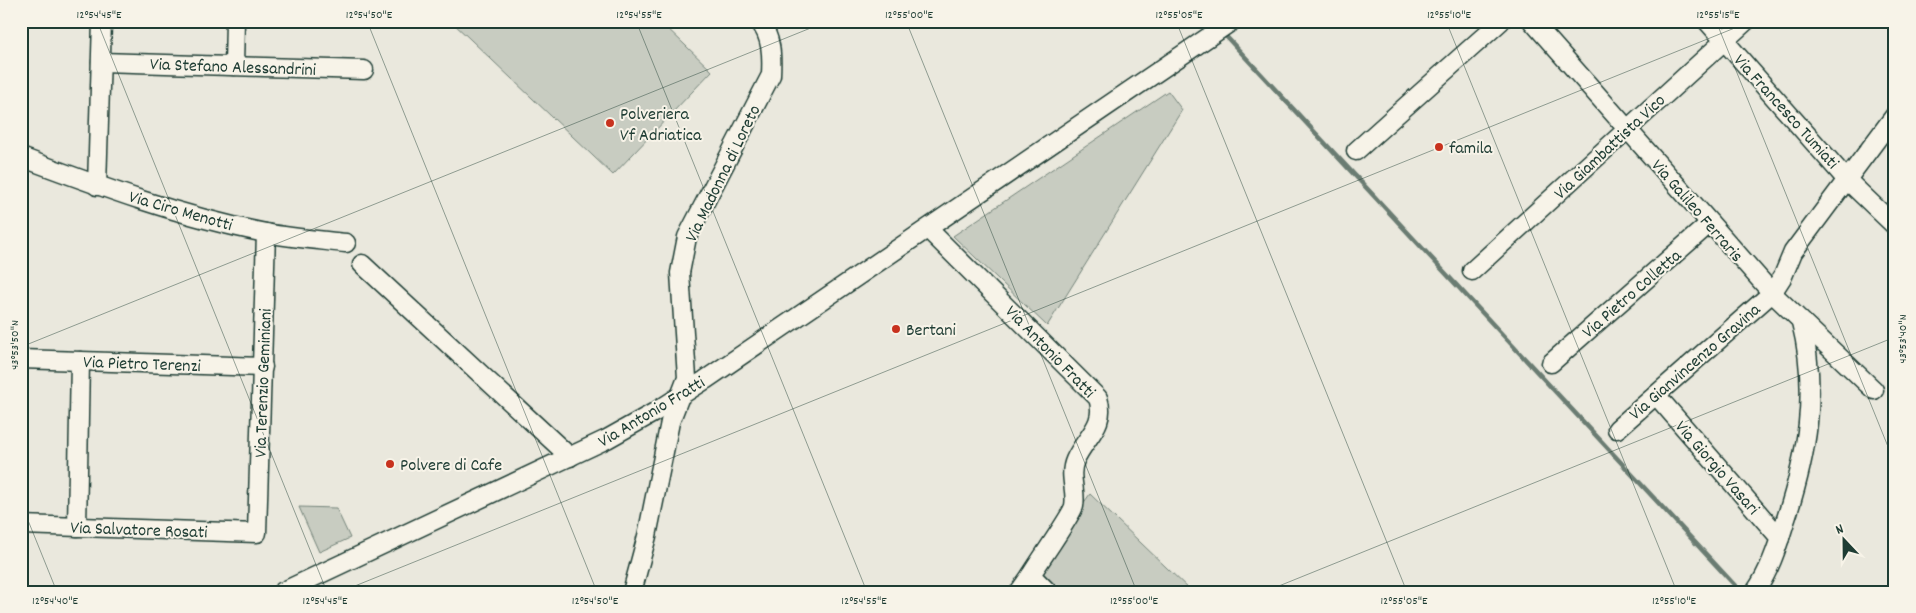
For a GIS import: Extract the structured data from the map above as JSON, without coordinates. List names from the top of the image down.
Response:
{
  "streets": {
    "street": [
      "Via Stefano Alessandrini",
      "Via Francesco Tumiati",
      "Via Giambattista Vico",
      "Via Madonna di Loreto",
      "Via Ciro Menotti",
      "Via Galileo Ferraris",
      "Via Pietro Colletta",
      "Via Antonio Fratti",
      "Via Gianvincenzo Gravina",
      "Via Pietro Terenzi",
      "Via Terenzio Geminiani",
      "Via Giorgio Vasari",
      "Via Salvatore Rosati"
    ]
  },
  "crossings": [
    ["Via Francesco Tumiati", "Via Giambattista Vico"],
    ["Via Francesco Tumiati", "Via Gianvincenzo Gravina"],
    ["Via Giambattista Vico", "Via Galileo Ferraris"],
    ["Via Madonna di Loreto", "Via Antonio Fratti"],
    ["Via Ciro Menotti", "Via Terenzio Geminiani"],
    ["Via Galileo Ferraris", "Via Pietro Colletta"],
    ["Via Galileo Ferraris", "Via Gianvincenzo Gravina"],
    ["Via Gianvincenzo Gravina", "Via Giorgio Vasari"],
    ["Via Pietro Terenzi", "Via Terenzio Geminiani"],
    ["Via Terenzio Geminiani", "Via Salvatore Rosati"]
  ],
  "places": [
    "Polveriera Vf Adriatica",
    "famila",
    "Bertani",
    "Polvere di Cafe"
  ],
  "north": "top",
  "coordinates": [
    "12°54'45\"E",
    "12°54'50\"E",
    "12°54'55\"E",
    "12°55'00\"E",
    "12°55'05\"E",
    "12°55'10\"E",
    "12°55'15\"E",
    "43°53'40\"N",
    "43°53'50\"N",
    "12°54'40\"E"
  ]
}
